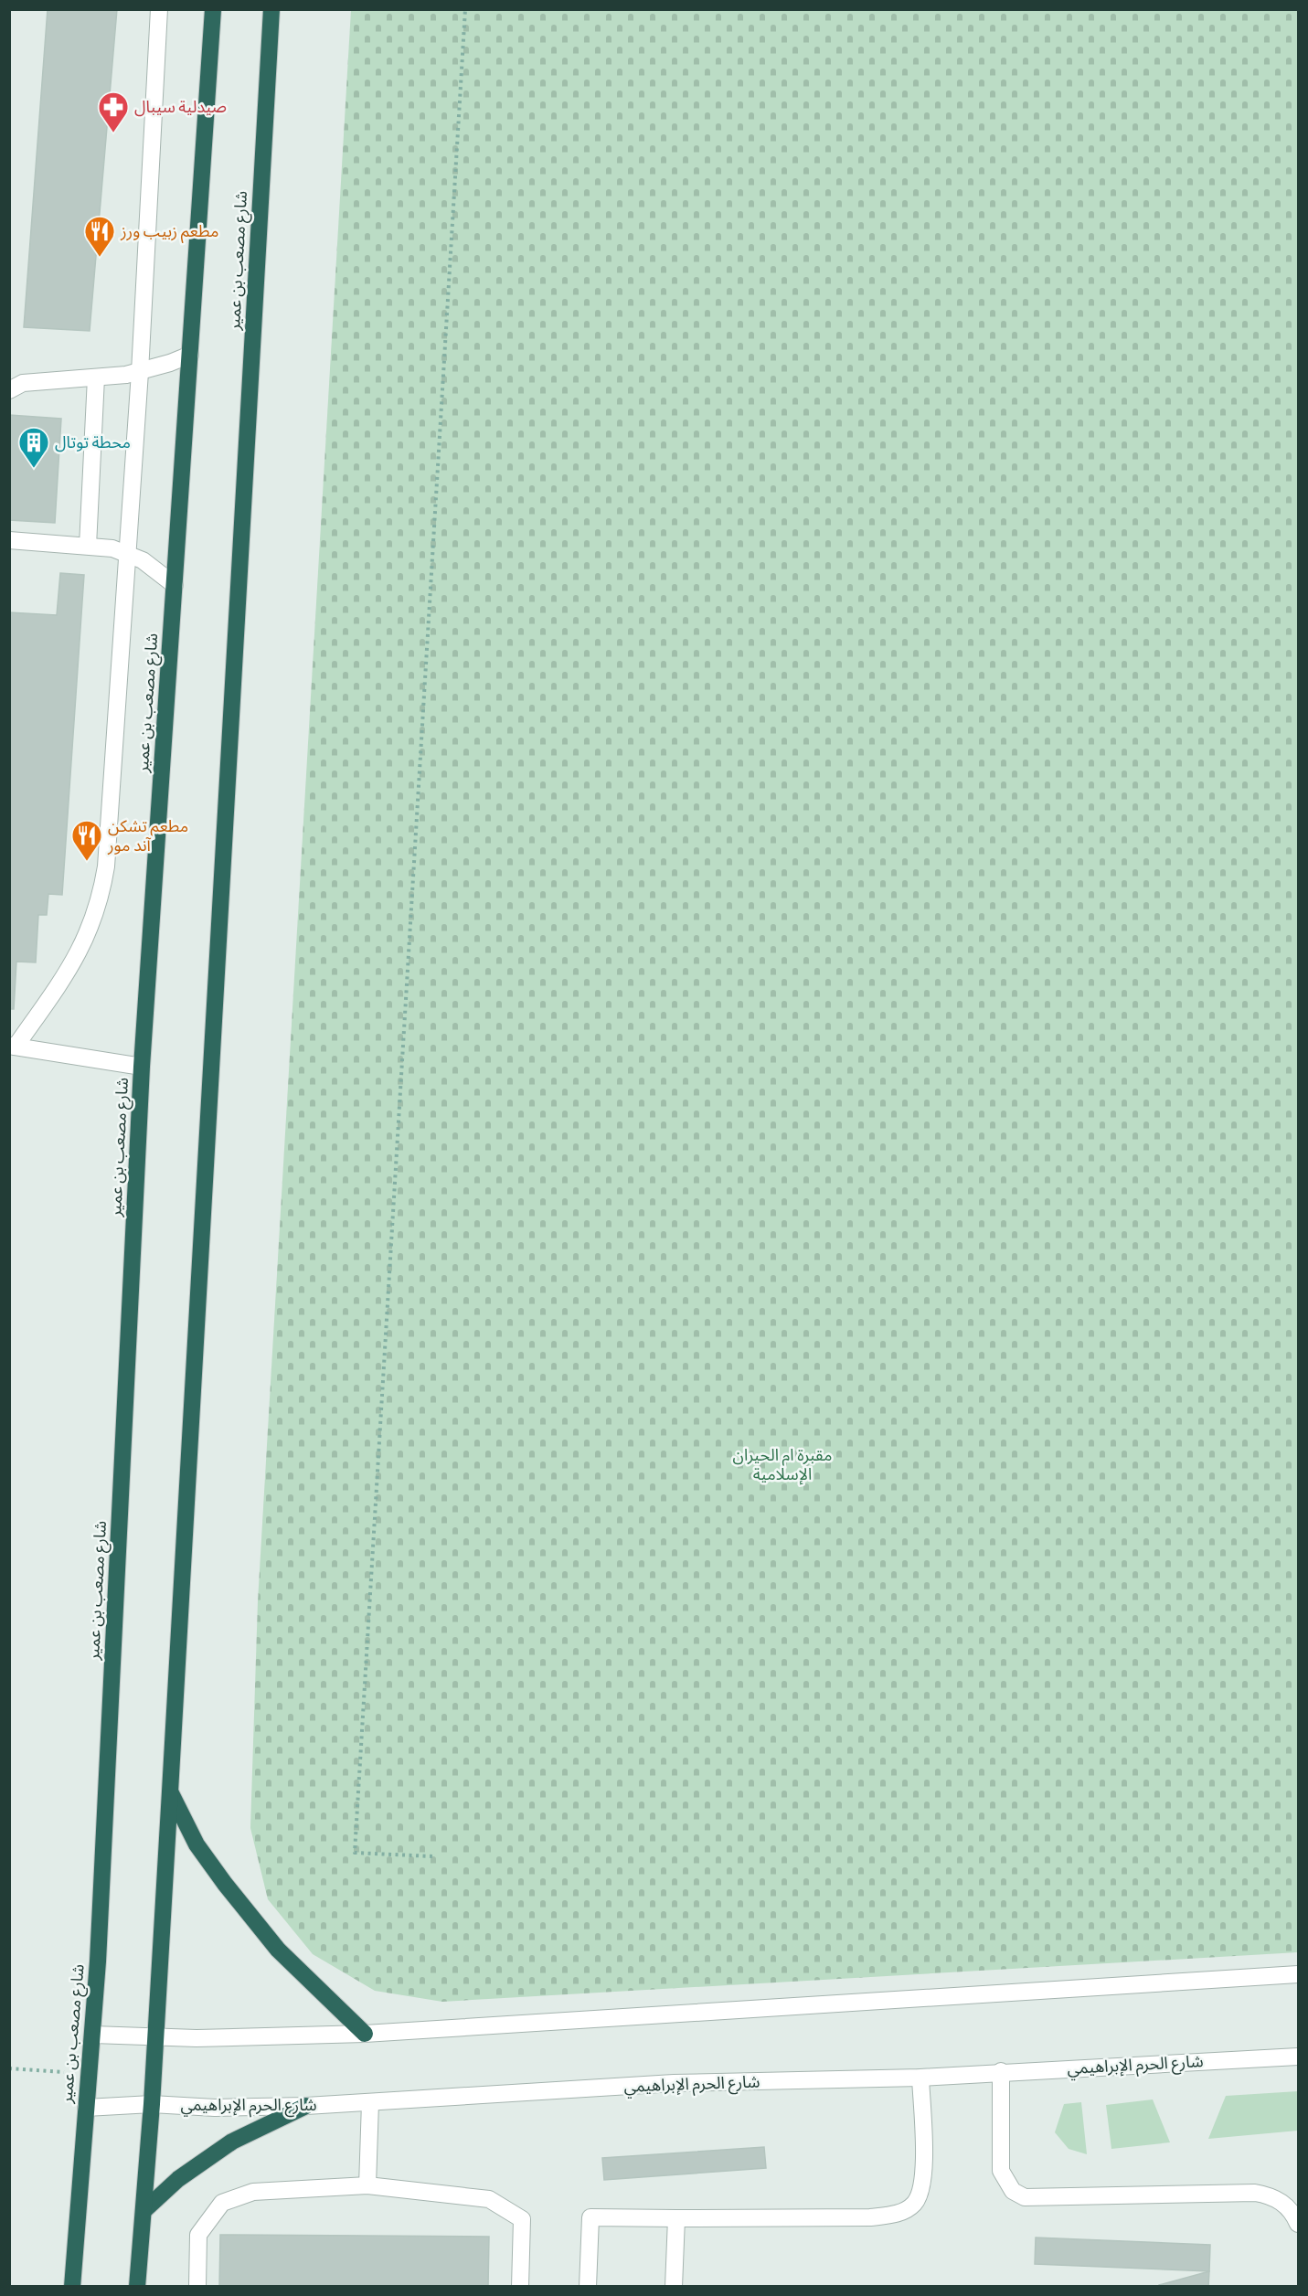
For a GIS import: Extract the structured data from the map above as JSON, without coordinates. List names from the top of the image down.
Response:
{
  "streets": {
    "highway": ["شارع مصعب بن عمير"],
    "street": ["شارع الحرم الإبراهيمي"]
  },
  "crossings": [
    ["شارع مصعب بن عمير", "شارع الحرم الإبراهيمي"]
  ],
  "parks": ["مقبرة ام الحيران الإسلامية"],
  "places": {
    "pharmacy": ["صيدلية سيبال"],
    "restaurant": ["مطعم زبيب ورز", "مطعم تشكن آند مور"],
    "building": ["محطة توتال"]
  }
}
